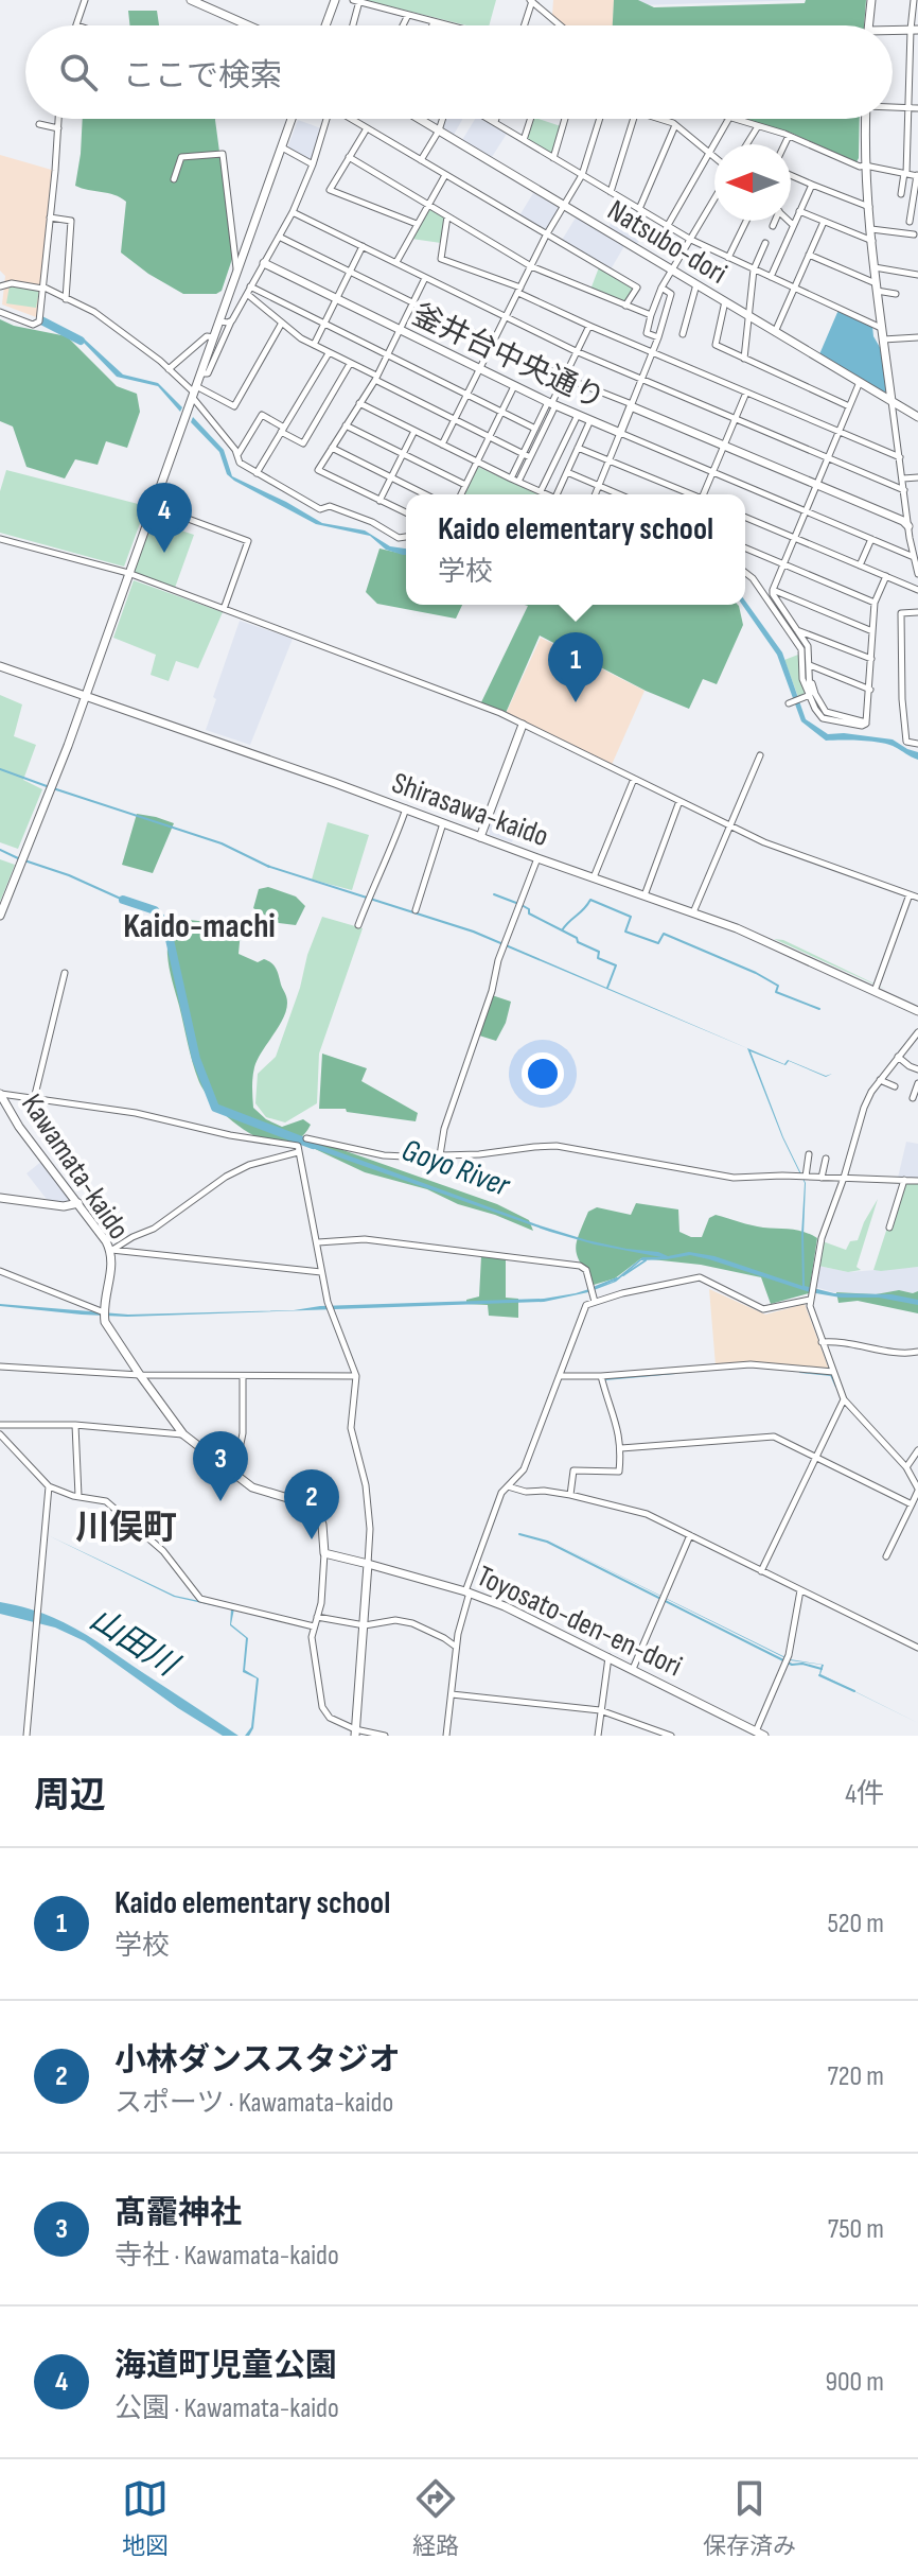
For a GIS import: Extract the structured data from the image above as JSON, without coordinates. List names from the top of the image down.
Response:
{
  "streets": {
    "main road": [
      "Natsubo-dori",
      "釜井台中央通り",
      "Shirasawa-kaido",
      "Kawamata-kaido",
      "Toyosato-den-en-dori"
    ]
  },
  "districts": ["Kaido-machi", "川俣町"],
  "water": ["Goyo River", "山田川"],
  "north": "left",
  "page": {
    "search": "ここで検索",
    "pins": [
      "4",
      "1",
      "3",
      "2"
    ],
    "popup": ["Kaido elementary school", "学校"],
    "heading": ["周辺", "4件"],
    "list": [
      {
        "mark": "1",
        "name": "Kaido elementary school",
        "note": "学校",
        "value": "520 m"
      },
      {
        "mark": "2",
        "name": "小林ダンススタジオ",
        "note": "スポーツ · Kawamata-kaido",
        "value": "720 m"
      },
      {
        "mark": "3",
        "name": "髙靇神社",
        "note": "寺社 · Kawamata-kaido",
        "value": "750 m"
      },
      {
        "mark": "4",
        "name": "海道町児童公園",
        "note": "公園 · Kawamata-kaido",
        "value": "900 m"
      }
    ],
    "nav": ["地図", "経路", "保存済み"]
  }
}
